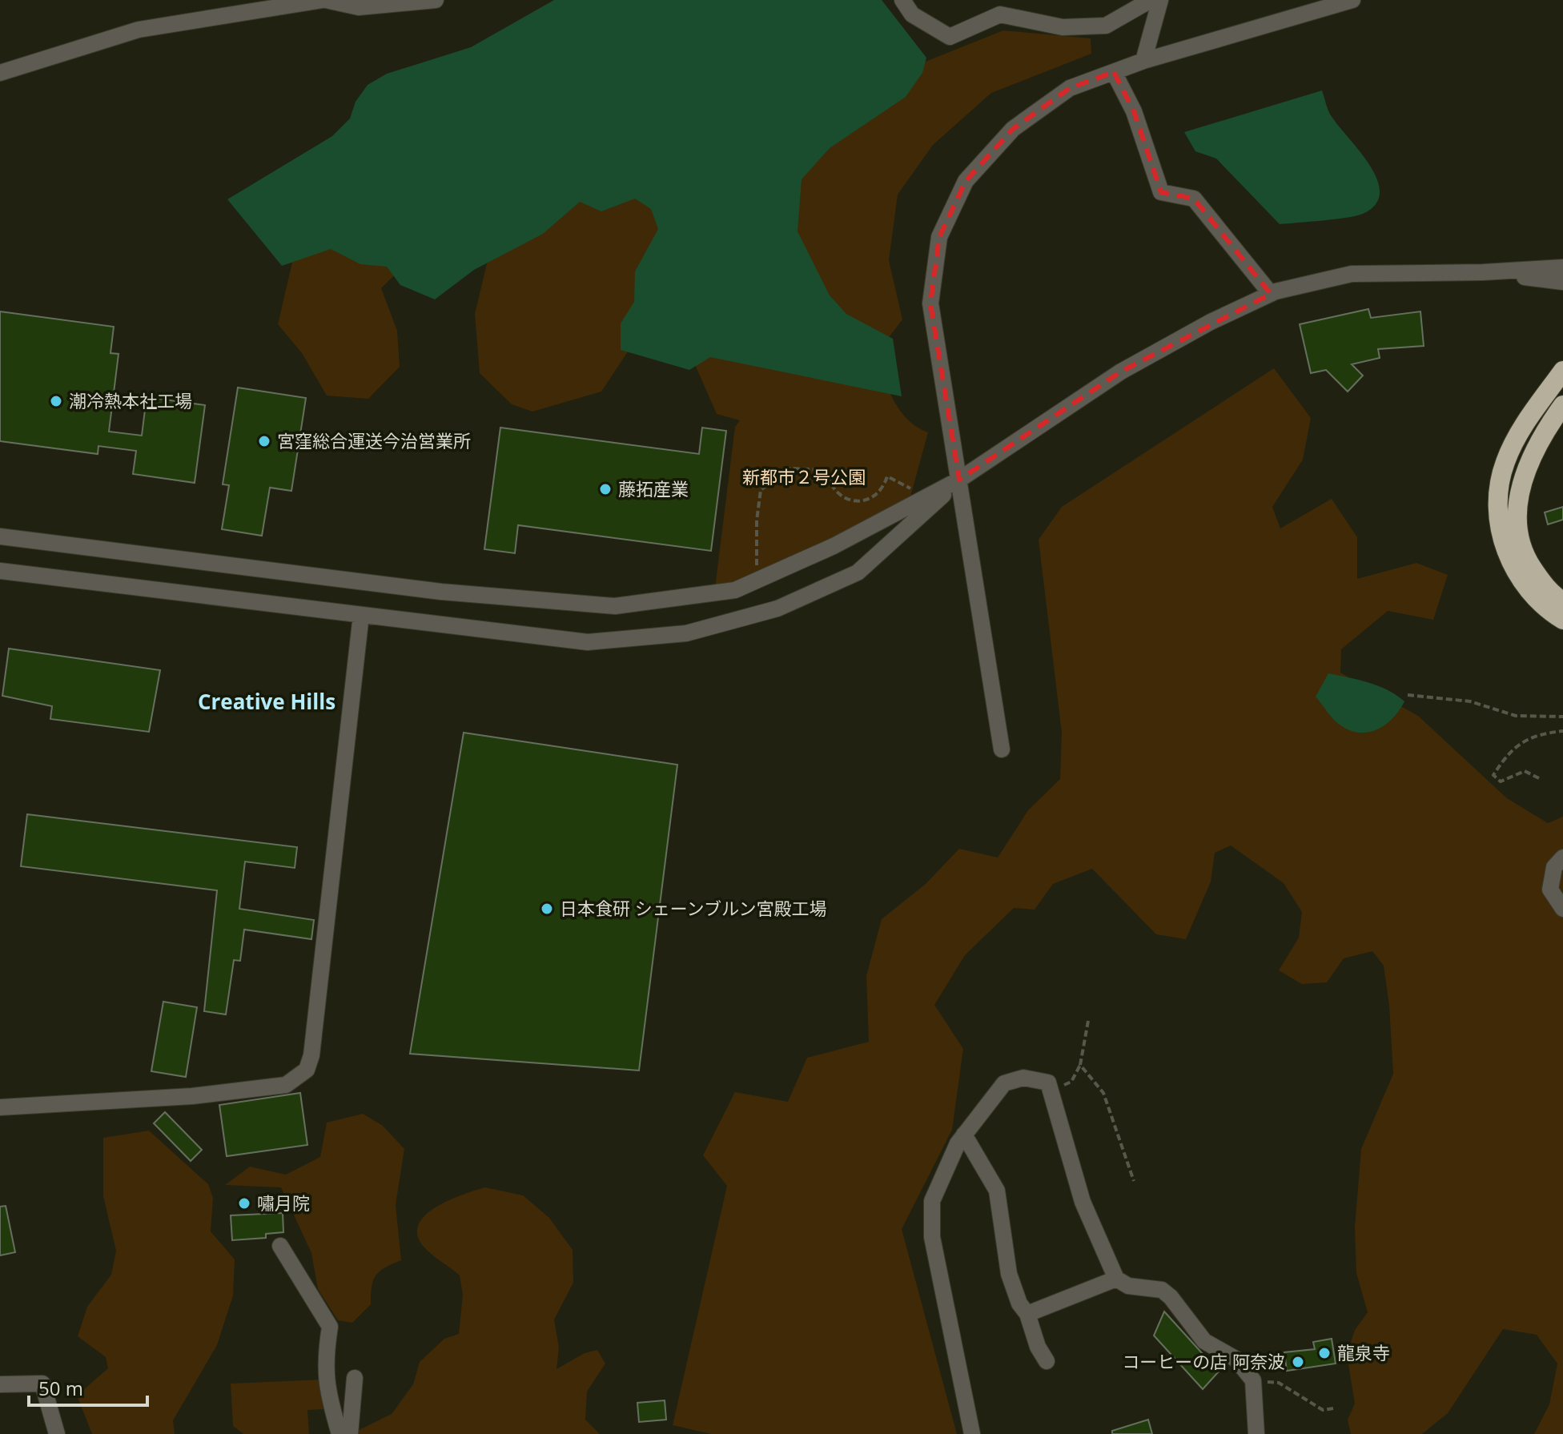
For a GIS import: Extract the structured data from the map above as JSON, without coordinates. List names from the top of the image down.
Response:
{
  "districts": ["Creative Hills"],
  "parks": ["新都市２号公園"],
  "places": [
    "潮冷熱本社工場",
    "宮窪総合運送今治営業所",
    "藤拓産業",
    "日本食研 シェーンブルン宮殿工場",
    "嘯月院",
    "龍泉寺",
    "コーヒーの店 阿奈波"
  ],
  "scale_bar": "50 m"
}
